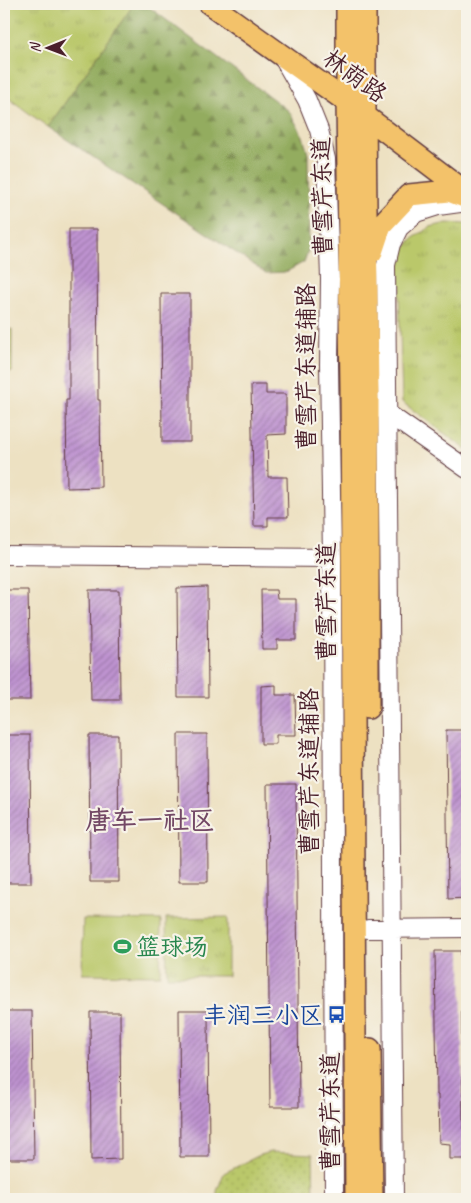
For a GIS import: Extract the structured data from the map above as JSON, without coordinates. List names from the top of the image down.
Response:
{
  "streets": {
    "main road": ["林荫路", "曹雪芹东道"],
    "street": ["曹雪芹东道辅路"]
  },
  "crossings": [
    ["林荫路", "曹雪芹东道"],
    ["林荫路", "曹雪芹东道辅路"]
  ],
  "districts": ["唐车一社区"],
  "places": {
    "sports": ["篮球场"],
    "bus stop": ["丰润三小区"]
  },
  "north": "left"
}
